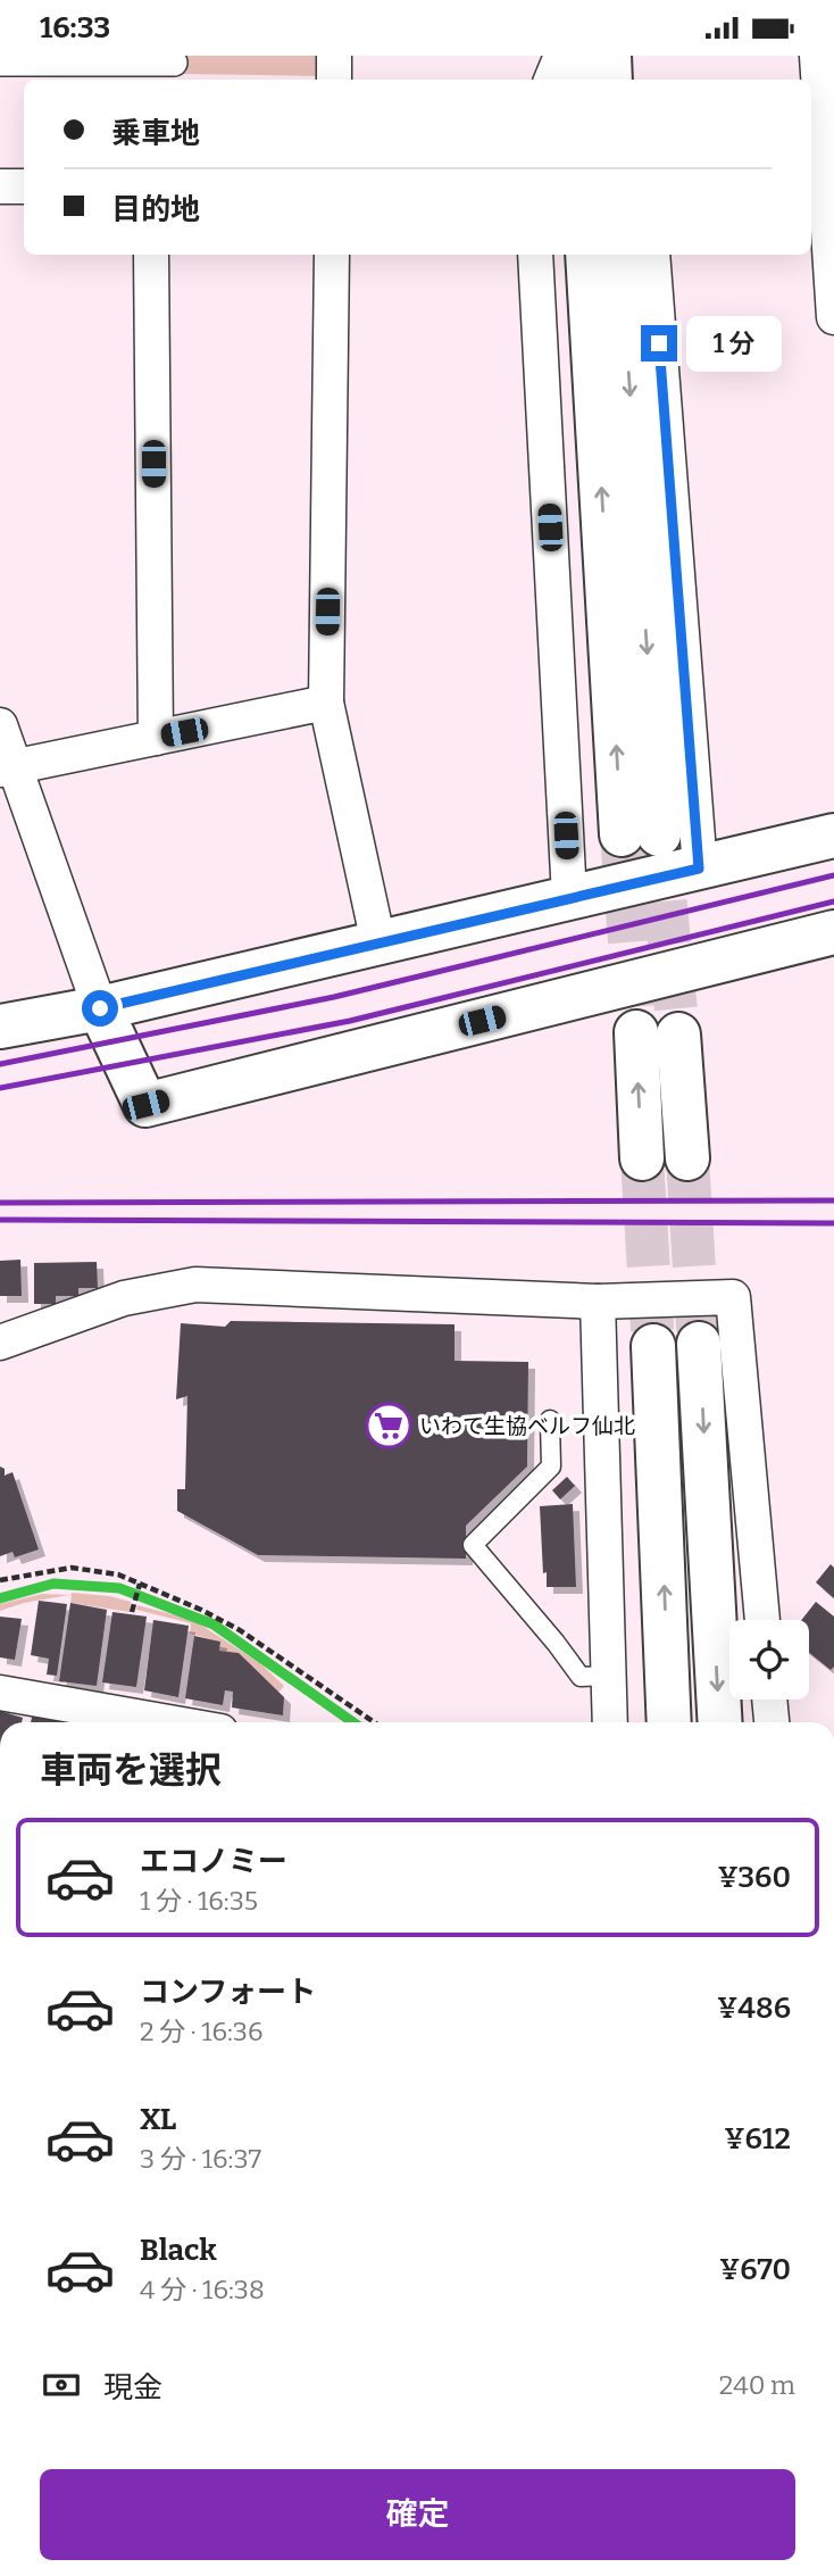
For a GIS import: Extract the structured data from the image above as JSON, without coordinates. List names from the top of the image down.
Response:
{
  "places": {
    "supermarket": ["いわて生協ベルフ仙北"]
  },
  "page": {
    "status": "16:33",
    "banner": ["乗車地", "目的地"],
    "bubble": "1 分",
    "heading": "車両を選択",
    "list": [
      {
        "name": "エコノミー",
        "note": "1 分 · 16:35",
        "value": "¥360"
      },
      {
        "name": "コンフォート",
        "note": "2 分 · 16:36",
        "value": "¥486"
      },
      {
        "name": "XL",
        "note": "3 分 · 16:37",
        "value": "¥612"
      },
      {
        "name": "Black",
        "note": "4 分 · 16:38",
        "value": "¥670"
      }
    ],
    "pay": ["現金", "240 m"],
    "buttons": "確定"
  }
}
